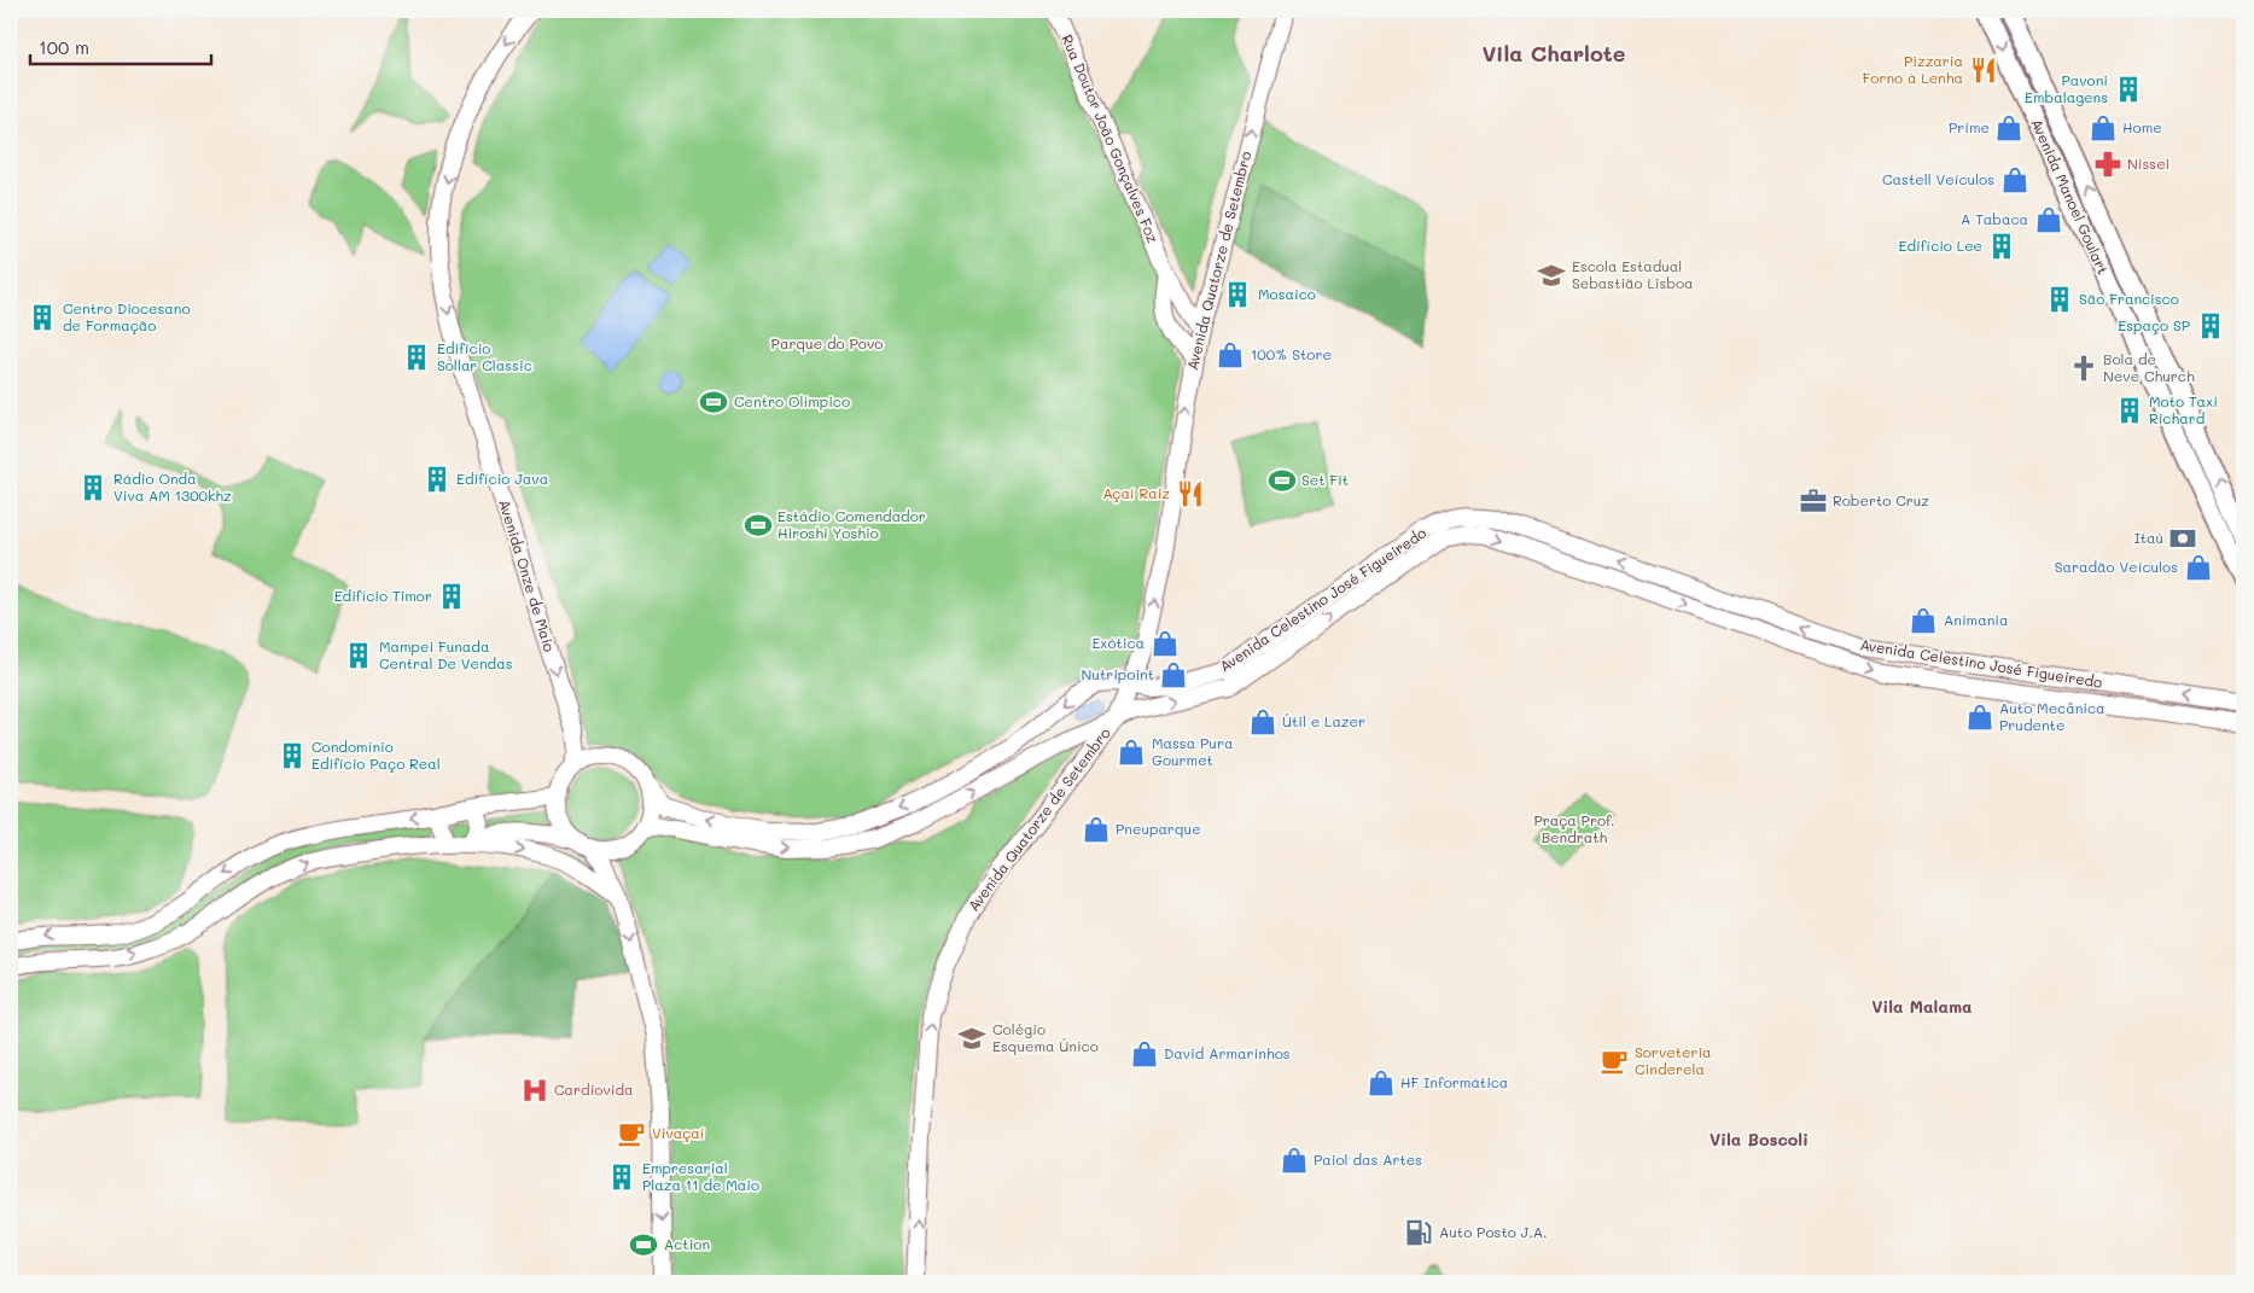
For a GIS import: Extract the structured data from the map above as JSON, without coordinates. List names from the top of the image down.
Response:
{
  "streets": {
    "main road": ["Avenida Manoel Goulart"],
    "street": [
      "Rua Doutor João Gonçalves Foz",
      "Avenida Quatorze de Setembro",
      "Avenida Onze de Maio",
      "Avenida Celestino José Figueiredo"
    ]
  },
  "crossings": [
    ["Rua Doutor João Gonçalves Foz", "Avenida Quatorze de Setembro"],
    ["Avenida Quatorze de Setembro", "Avenida Celestino José Figueiredo"],
    ["Avenida Onze de Maio", "Avenida Celestino José Figueiredo"]
  ],
  "one_way": ["Avenida Quatorze de Setembro", "Avenida Onze de Maio"],
  "districts": ["Vila Charlote", "Vila Malama", "Vila Boscoli"],
  "parks": ["Parque do Povo", "Praça Prof. Bendrath"],
  "places": {
    "restaurant": ["Pizzaria Forno à Lenha", "Açaí Raiz"],
    "building": [
      "Pavoni Embalagens",
      "Edifício Lee",
      "Mosaico",
      "São Francisco",
      "Centro Diocesano de Formação",
      "Espaço SP",
      "Edifício Sollar Classic",
      "Moto Taxi Richard",
      "Edifício Java",
      "Rádio Onda Viva AM 1300khz",
      "Edifício Timor",
      "Mampei Funada Central De Vendas",
      "Condomínio Edifício Paço Real",
      "Empresarial Plaza 11 de Maio"
    ],
    "shop": [
      "Prime",
      "Home",
      "Castell Veículos",
      "A Tabaca",
      "100% Store",
      "Saradão Veículos",
      "Animania",
      "Exótica",
      "Nutripoint",
      "Auto Mecânica Prudente",
      "Útil e Lazer",
      "Massa Pura Gourmet",
      "Pneuparque",
      "David Armarinhos",
      "HF Informática",
      "Paiol das Artes"
    ],
    "pharmacy": ["Nissei"],
    "school or university": ["Escola Estadual Sebastião Lisboa", "Colégio Esquema Único"],
    "church": ["Bola de Neve Church"],
    "sports": [
      "Centro Olímpico",
      "Set Fit",
      "Estádio Comendador Hiroshi Yoshio",
      "Action"
    ],
    "office": ["Roberto Cruz"],
    "bank": ["Itaú"],
    "cafe": ["Sorveteria Cinderela", "Vivaçaí"],
    "hospital": ["Cardiovida"],
    "fuel station": ["Auto Posto J.A."]
  },
  "scale_bar": "100 m"
}
